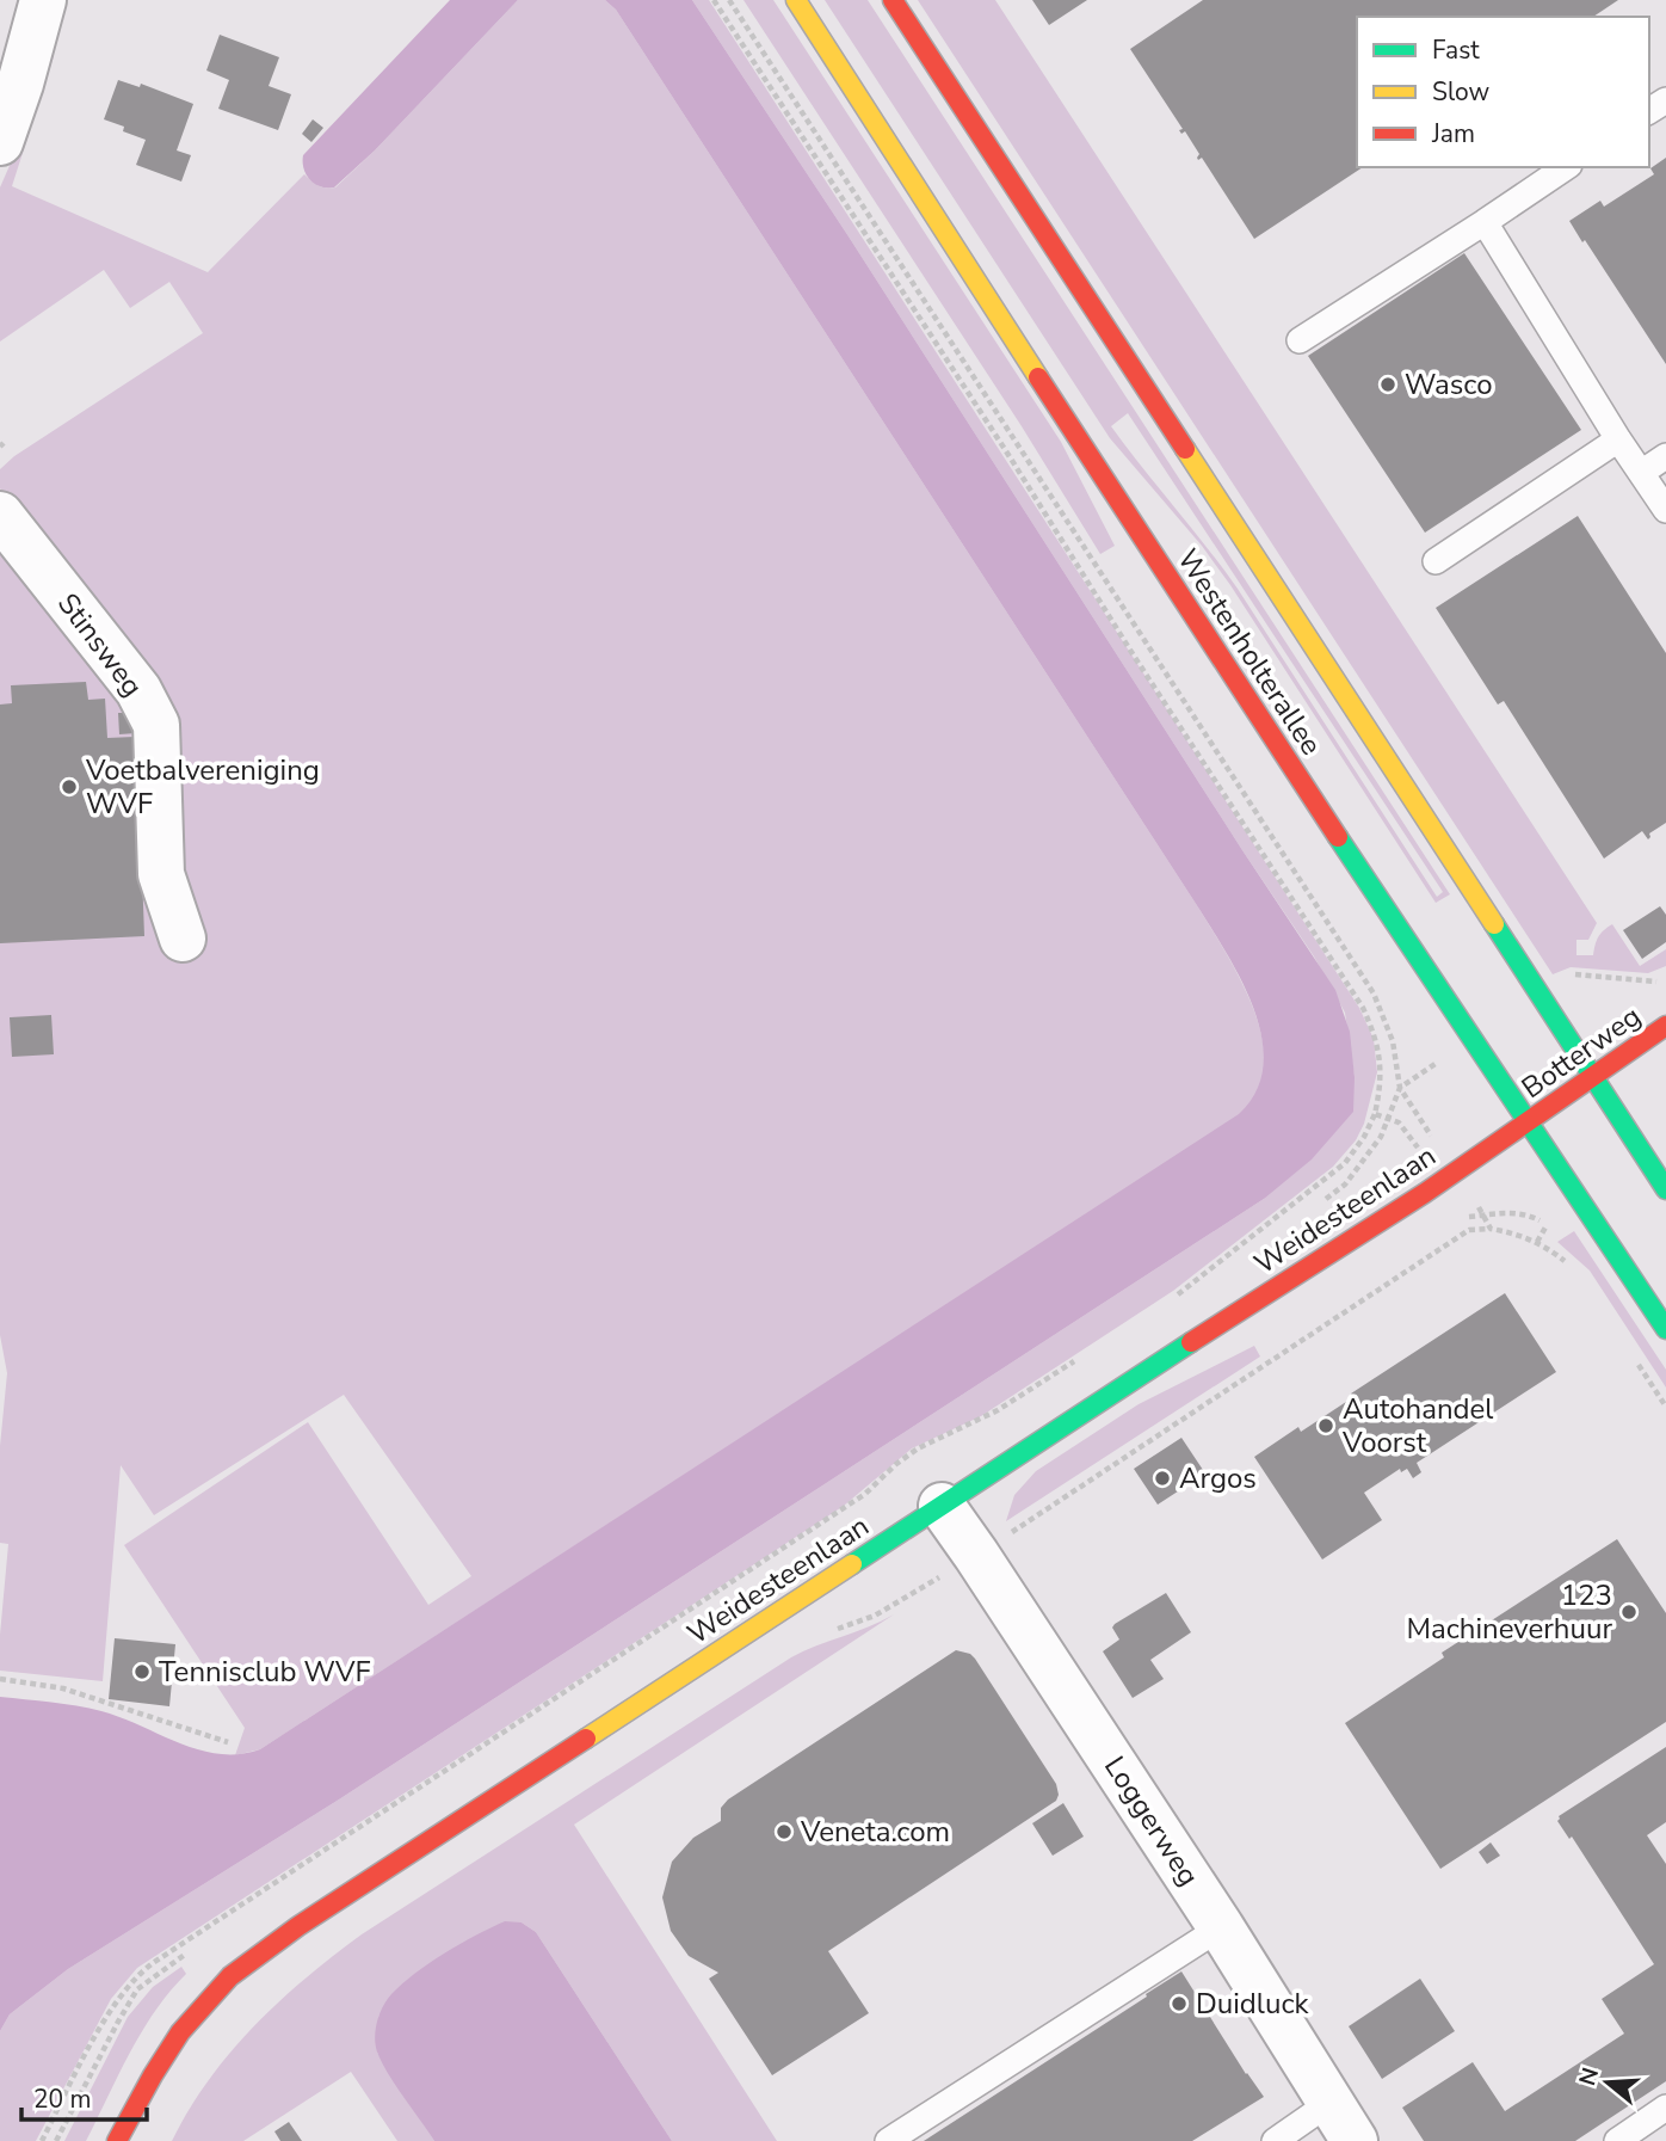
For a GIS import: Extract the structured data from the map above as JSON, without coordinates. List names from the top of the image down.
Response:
{
  "streets": {
    "main road": ["Westenholterallee", "Botterweg", "Weidesteenlaan"],
    "street": ["Stinsweg", "Loggerweg"]
  },
  "crossings": [
    ["Westenholterallee", "Botterweg"],
    ["Westenholterallee", "Weidesteenlaan"],
    ["Botterweg", "Weidesteenlaan"],
    ["Weidesteenlaan", "Loggerweg"]
  ],
  "places": [
    "Wasco",
    "Voetbalvereniging WVF",
    "Autohandel Voorst",
    "Argos",
    "123 Machineverhuur",
    "Tennisclub WVF",
    "Veneta.com",
    "Duidluck"
  ],
  "legend": ["Fast", "Slow", "Jam"],
  "scale_bar": "20 m",
  "north": "left"
}
